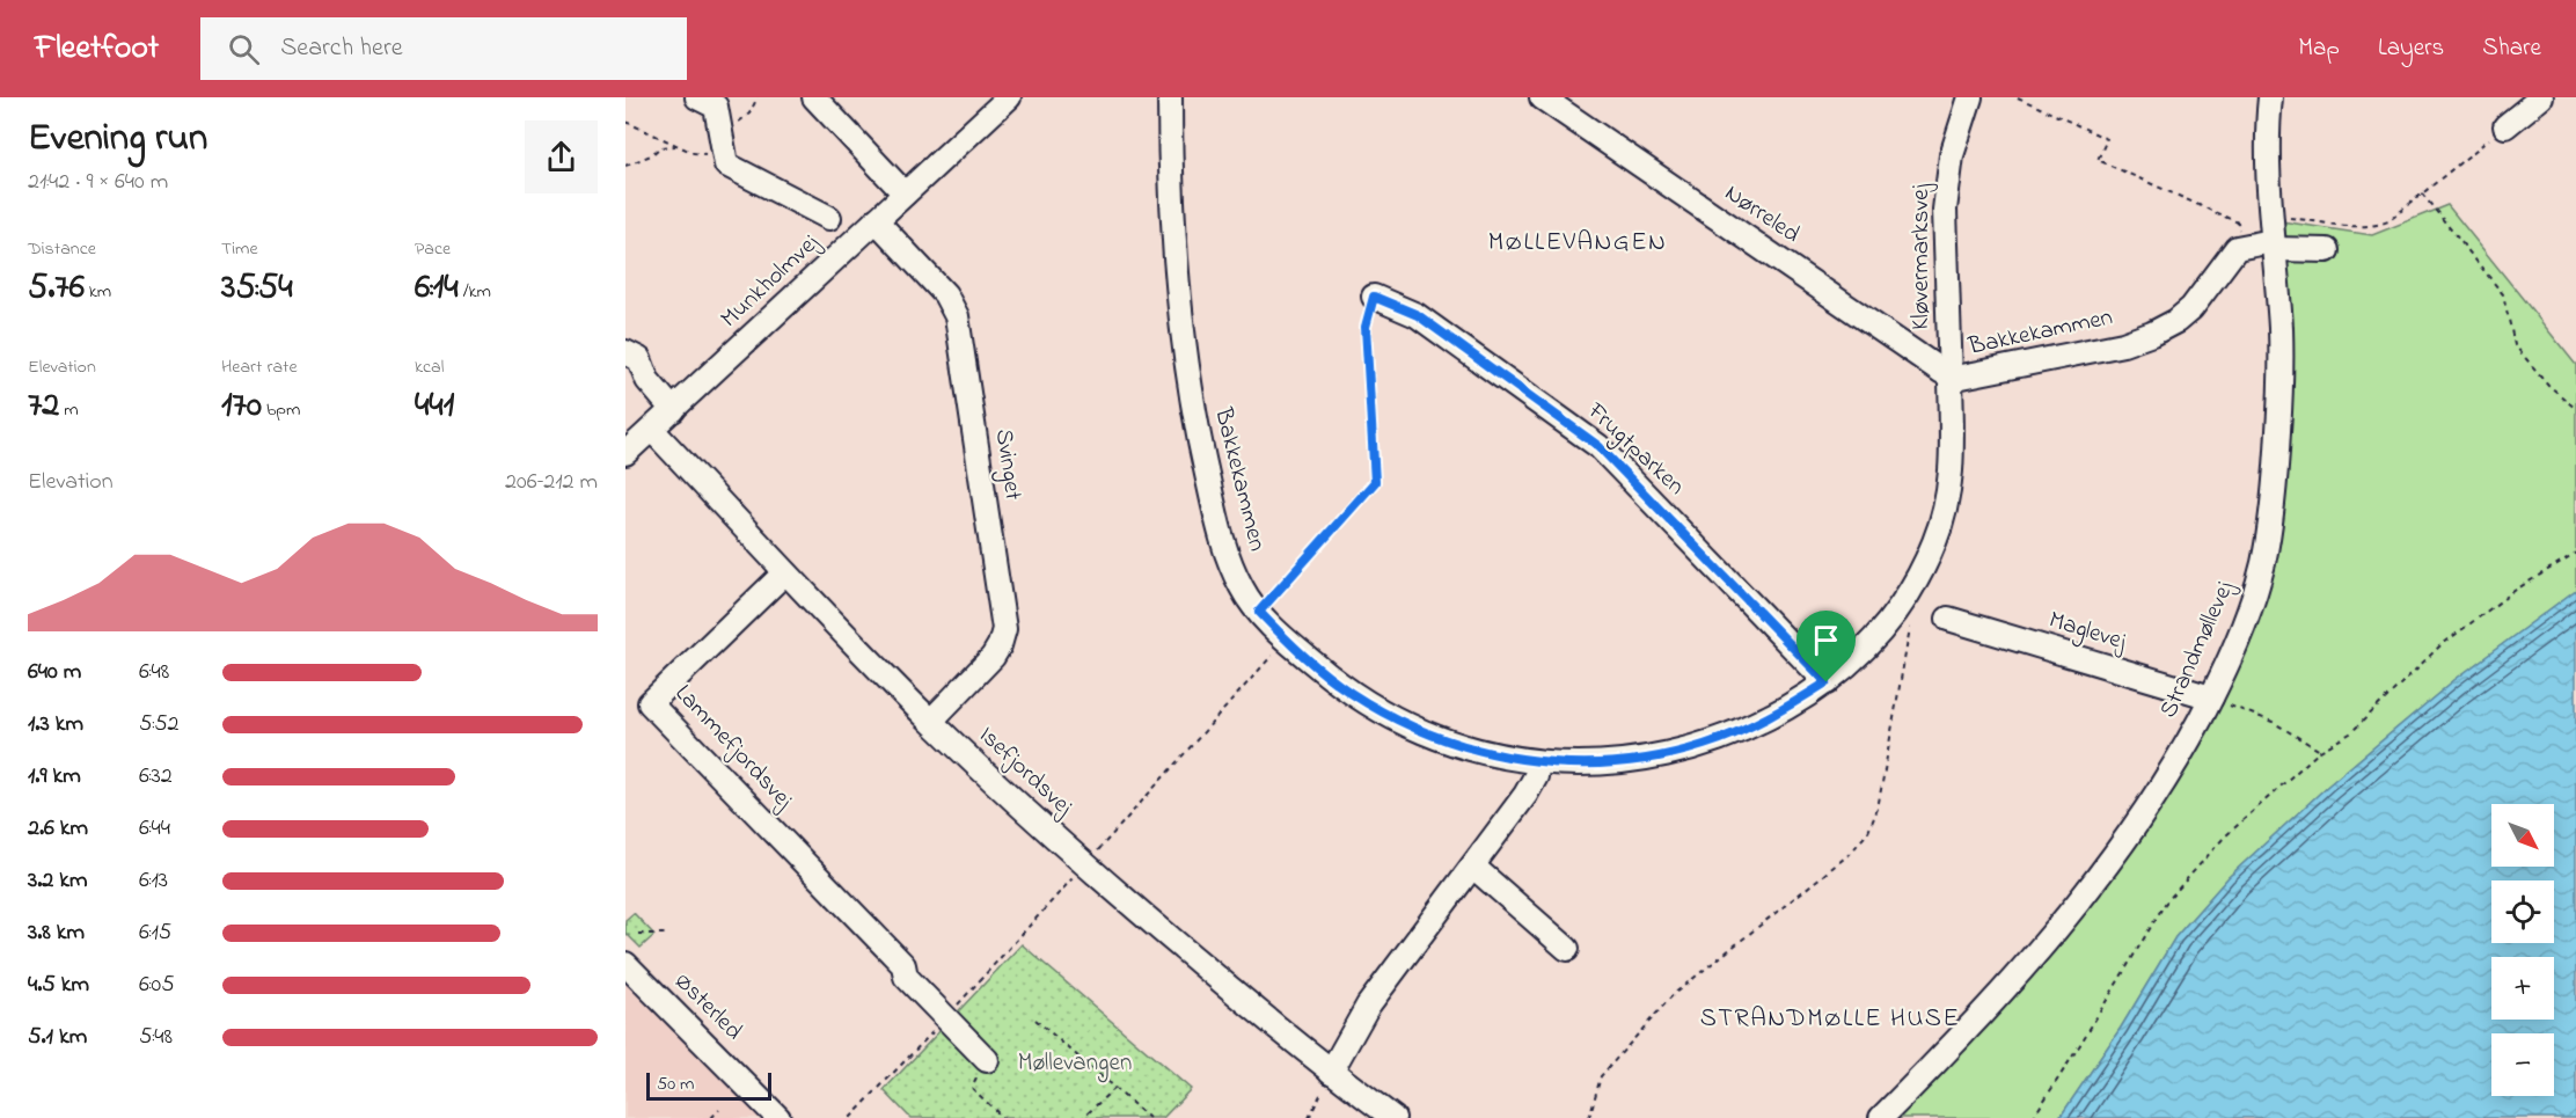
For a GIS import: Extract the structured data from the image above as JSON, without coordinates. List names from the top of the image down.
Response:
{
  "streets": {
    "street": [
      "Nørreled",
      "Kløvermarksvej",
      "Munkholmvej",
      "Bakkekammen",
      "Frugtparken",
      "Svinget",
      "Maglevej",
      "Strandmøllevej",
      "Lammefjordsvej",
      "Isefjordsvej",
      "Østerled"
    ]
  },
  "crossings": [
    ["Nørreled", "Kløvermarksvej"],
    ["Nørreled", "Bakkekammen"],
    ["Kløvermarksvej", "Bakkekammen"],
    ["Munkholmvej", "Svinget"],
    ["Munkholmvej", "Isefjordsvej"],
    ["Bakkekammen", "Frugtparken"],
    ["Svinget", "Isefjordsvej"],
    ["Maglevej", "Strandmøllevej"],
    ["Lammefjordsvej", "Isefjordsvej"]
  ],
  "districts": ["MØLLEVANGEN", "STRANDMØLLE HUSE"],
  "parks": ["Møllevangen"],
  "scale_bar": "50 m",
  "north": "bottom right",
  "page": {
    "header": "Fleetfoot",
    "search": "Search here",
    "nav": ["Map", "Layers", "Share"],
    "heading": ["Evening run", "21:42 · 9 × 640 m"],
    "stats": [
      ["Distance", "5.76 km"],
      ["Time", "35:54"],
      ["Pace", "6:14 /km"],
      ["Elevation", "72 m"],
      ["Heart rate", "170 bpm"],
      ["kcal", "441"]
    ],
    "chart": ["Elevation", "206–212 m"],
    "list": [
      {
        "name": "640 m",
        "note": "6:48"
      },
      {
        "name": "1.3 km",
        "note": "5:52"
      },
      {
        "name": "1.9 km",
        "note": "6:32"
      },
      {
        "name": "2.6 km",
        "note": "6:44"
      },
      {
        "name": "3.2 km",
        "note": "6:13"
      },
      {
        "name": "3.8 km",
        "note": "6:15"
      },
      {
        "name": "4.5 km",
        "note": "6:05"
      },
      {
        "name": "5.1 km",
        "note": "5:48"
      }
    ],
    "map_buttons": ["+", "−"],
    "scale": "50 m"
  }
}
